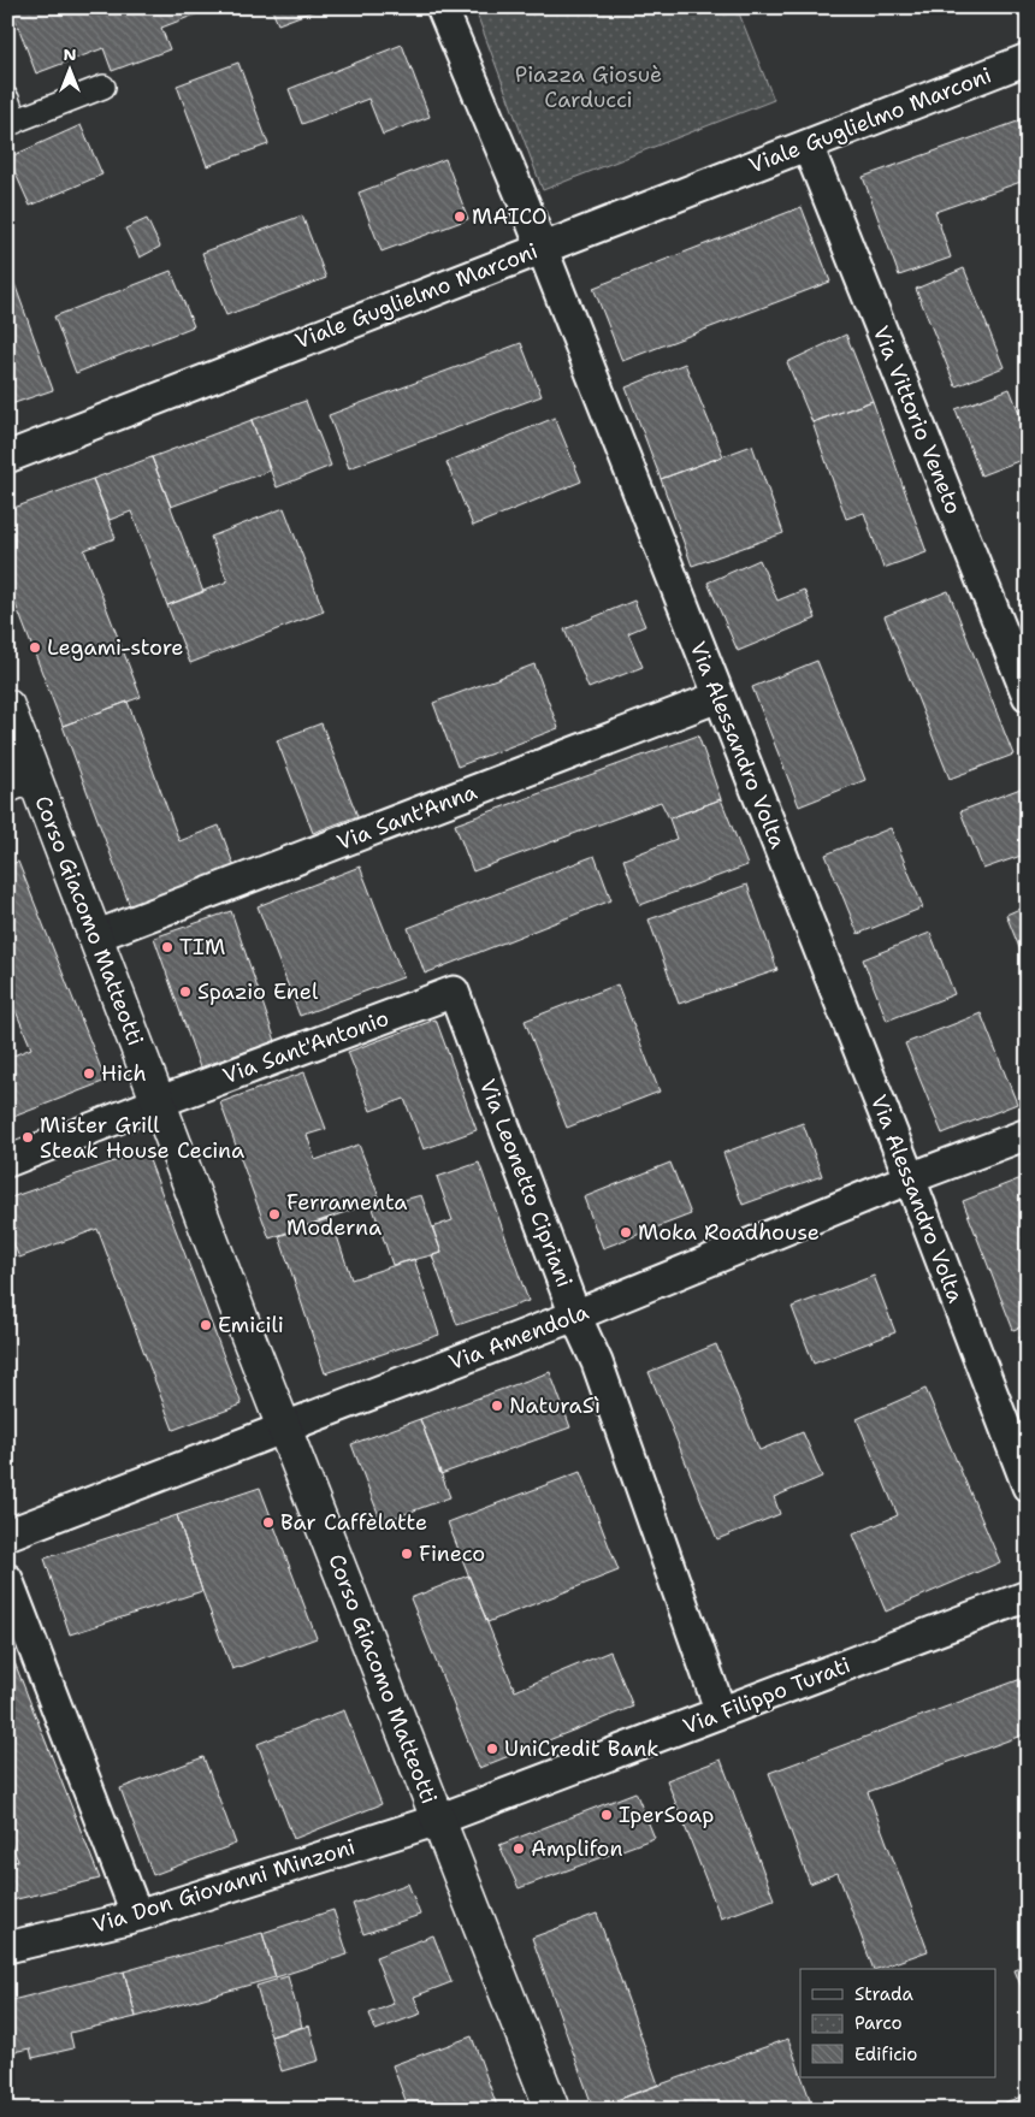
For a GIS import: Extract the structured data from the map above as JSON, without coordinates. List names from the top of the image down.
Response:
{
  "streets": {
    "street": [
      "Viale Guglielmo Marconi",
      "Via Vittorio Veneto",
      "Via Alessandro Volta",
      "Via Sant'Anna",
      "Corso Giacomo Matteotti",
      "Via Sant'Antonio",
      "Via Leonetto Cipriani",
      "Via Amendola",
      "Via Filippo Turati",
      "Via Don Giovanni Minzoni"
    ]
  },
  "crossings": [
    ["Viale Guglielmo Marconi", "Via Vittorio Veneto"],
    ["Viale Guglielmo Marconi", "Via Alessandro Volta"],
    ["Via Alessandro Volta", "Via Sant'Anna"],
    ["Via Alessandro Volta", "Via Amendola"],
    ["Via Sant'Anna", "Corso Giacomo Matteotti"],
    ["Corso Giacomo Matteotti", "Via Sant'Antonio"],
    ["Corso Giacomo Matteotti", "Via Amendola"],
    ["Corso Giacomo Matteotti", "Via Filippo Turati"],
    ["Corso Giacomo Matteotti", "Via Don Giovanni Minzoni"],
    ["Via Sant'Antonio", "Via Leonetto Cipriani"],
    ["Via Leonetto Cipriani", "Via Amendola"],
    ["Via Leonetto Cipriani", "Via Filippo Turati"],
    ["Via Filippo Turati", "Via Don Giovanni Minzoni"]
  ],
  "parks": ["Piazza Giosuè Carducci"],
  "places": [
    "MAICO",
    "Legami-store",
    "TIM",
    "Spazio Enel",
    "Hich",
    "Mister Grill Steak House Cecina",
    "Ferramenta Moderna",
    "Moka Roadhouse",
    "Emicili",
    "NaturaSì",
    "Bar Caffèlatte",
    "Fineco",
    "UniCredit Bank",
    "IperSoap",
    "Amplifon"
  ],
  "legend": ["Strada", "Parco", "Edificio"],
  "north": "top"
}
